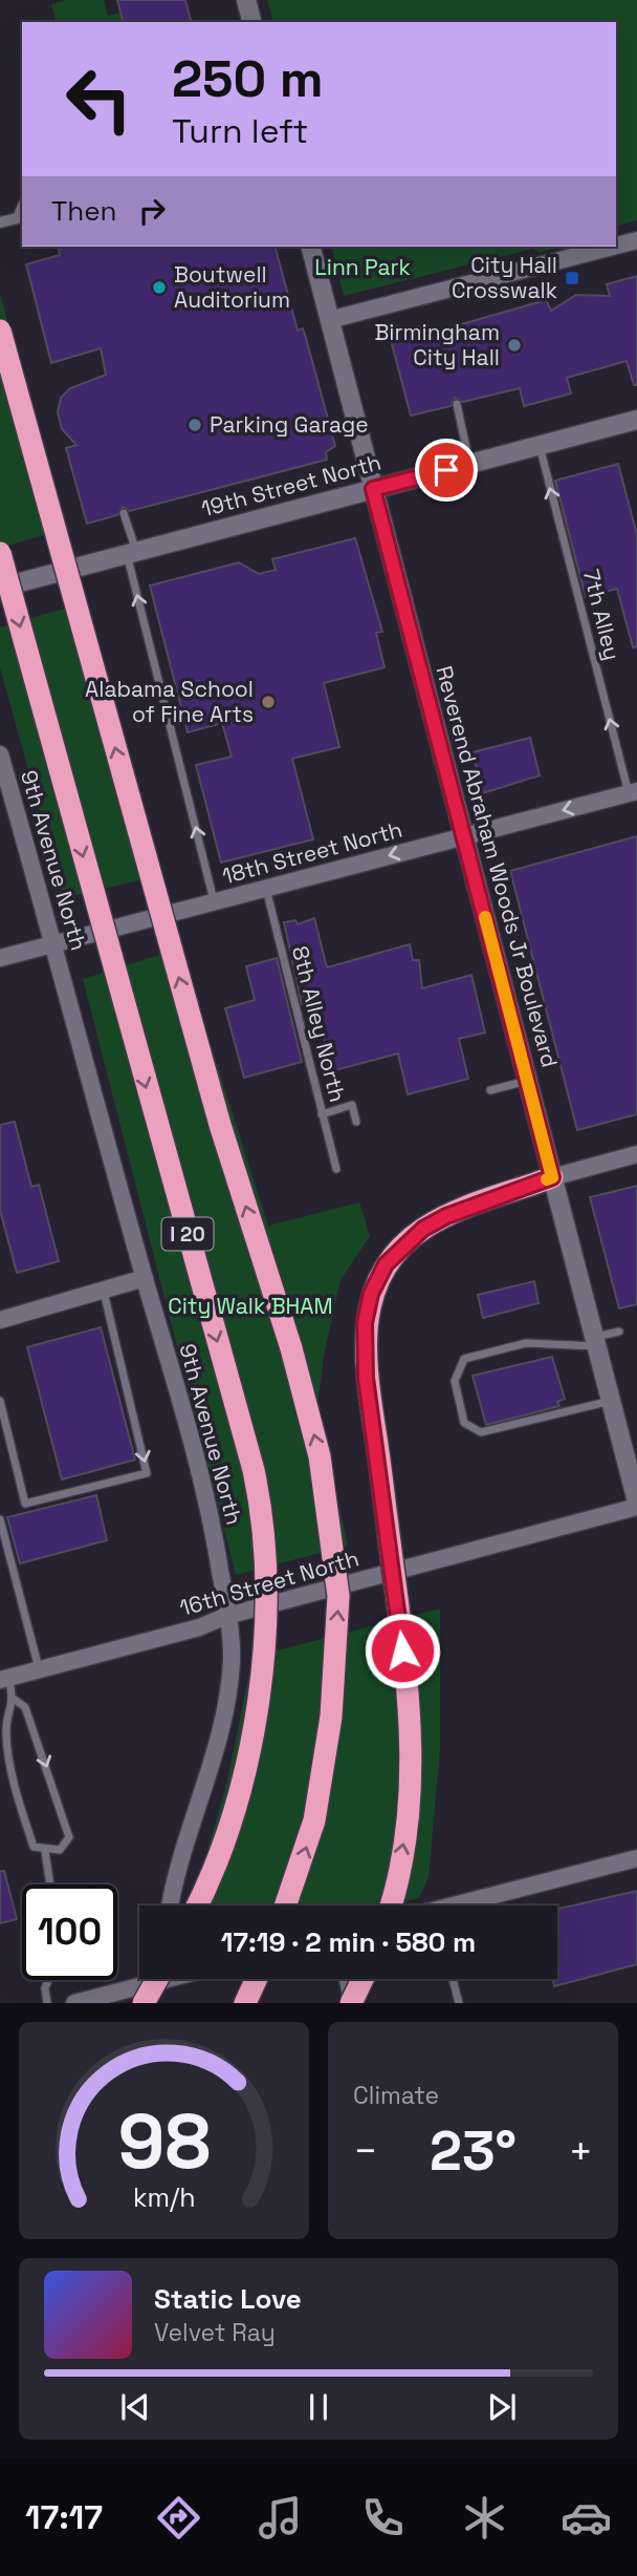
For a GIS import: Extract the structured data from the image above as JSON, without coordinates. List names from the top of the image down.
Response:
{
  "streets": {
    "highway": ["I 20"],
    "main road": ["19th Street North", "Reverend Abraham Woods Jr Boulevard"],
    "street": ["18th Street North", "9th Avenue North", "16th Street North"],
    "lane": ["7th Alley", "8th Alley North"]
  },
  "crossings": [
    ["19th Street North", "7th Alley"],
    ["19th Street North", "Reverend Abraham Woods Jr Boulevard"],
    ["7th Alley", "18th Street North"],
    ["18th Street North", "9th Avenue North"],
    ["18th Street North", "Reverend Abraham Woods Jr Boulevard"],
    ["18th Street North", "8th Alley North"],
    ["9th Avenue North", "16th Street North"]
  ],
  "one_way": ["7th Alley", "18th Street North"],
  "parks": ["Linn Park", "City Walk BHAM"],
  "places": {
    "transit": ["City Hall Crosswalk"],
    "other": [
      "Boutwell Auditorium",
      "Birmingham City Hall",
      "Parking Garage",
      "Alabama School of Fine Arts"
    ]
  },
  "page": {
    "turn": ["250 m", "Turn left"],
    "then": "Then",
    "limit": "100",
    "trip": "17:19 · 2 min · 580 m",
    "tile": "Climate",
    "heat": ["−", "23°", "+"],
    "song": ["Static Love", "Velvet Ray"],
    "tabs": "17:17",
    "gauge": ["98", "km/h"]
  }
}
